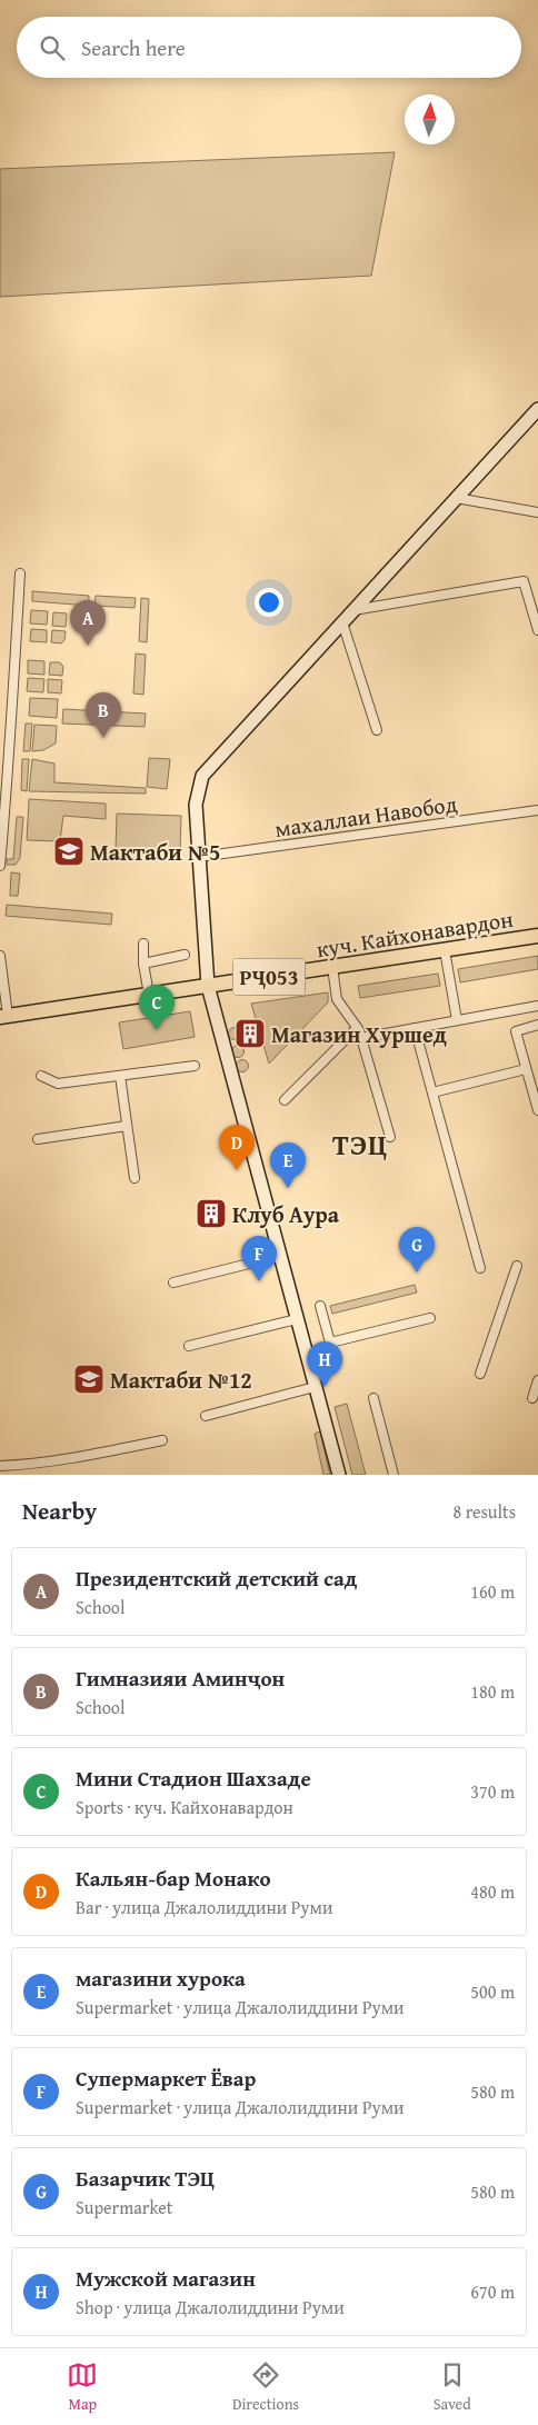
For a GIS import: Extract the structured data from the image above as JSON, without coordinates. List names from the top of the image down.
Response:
{
  "streets": {
    "main road": ["куч. Кайхонавардон", "РҶ053"],
    "street": ["махаллаи Навобод"]
  },
  "districts": ["ТЭЦ"],
  "places": {
    "school or university": ["Мактаби №5", "Мактаби №12"],
    "building": ["Магазин Хуршед", "Клуб Аура"]
  },
  "north": "top",
  "page": {
    "search": "Search here",
    "pins": [
      "A",
      "B",
      "C",
      "D",
      "E",
      "G",
      "F",
      "H"
    ],
    "heading": ["Nearby", "8 results"],
    "list": [
      {
        "mark": "A",
        "name": "Президентский детский сад",
        "note": "School",
        "value": "160 m"
      },
      {
        "mark": "B",
        "name": "Гимназияи Аминҷон",
        "note": "School",
        "value": "180 m"
      },
      {
        "mark": "C",
        "name": "Мини Стадион Шахзаде",
        "note": "Sports · куч. Кайхонавардон",
        "value": "370 m"
      },
      {
        "mark": "D",
        "name": "Кальян-бар Монако",
        "note": "Bar · улица Джалолиддини Руми",
        "value": "480 m"
      },
      {
        "mark": "E",
        "name": "магазини хурока",
        "note": "Supermarket · улица Джалолиддини Руми",
        "value": "500 m"
      },
      {
        "mark": "F",
        "name": "Супермаркет Ёвар",
        "note": "Supermarket · улица Джалолиддини Руми",
        "value": "580 m"
      },
      {
        "mark": "G",
        "name": "Базарчик ТЭЦ",
        "note": "Supermarket",
        "value": "580 m"
      },
      {
        "mark": "H",
        "name": "Мужской магазин",
        "note": "Shop · улица Джалолиддини Руми",
        "value": "670 m"
      }
    ],
    "nav": ["Map", "Directions", "Saved"]
  }
}
